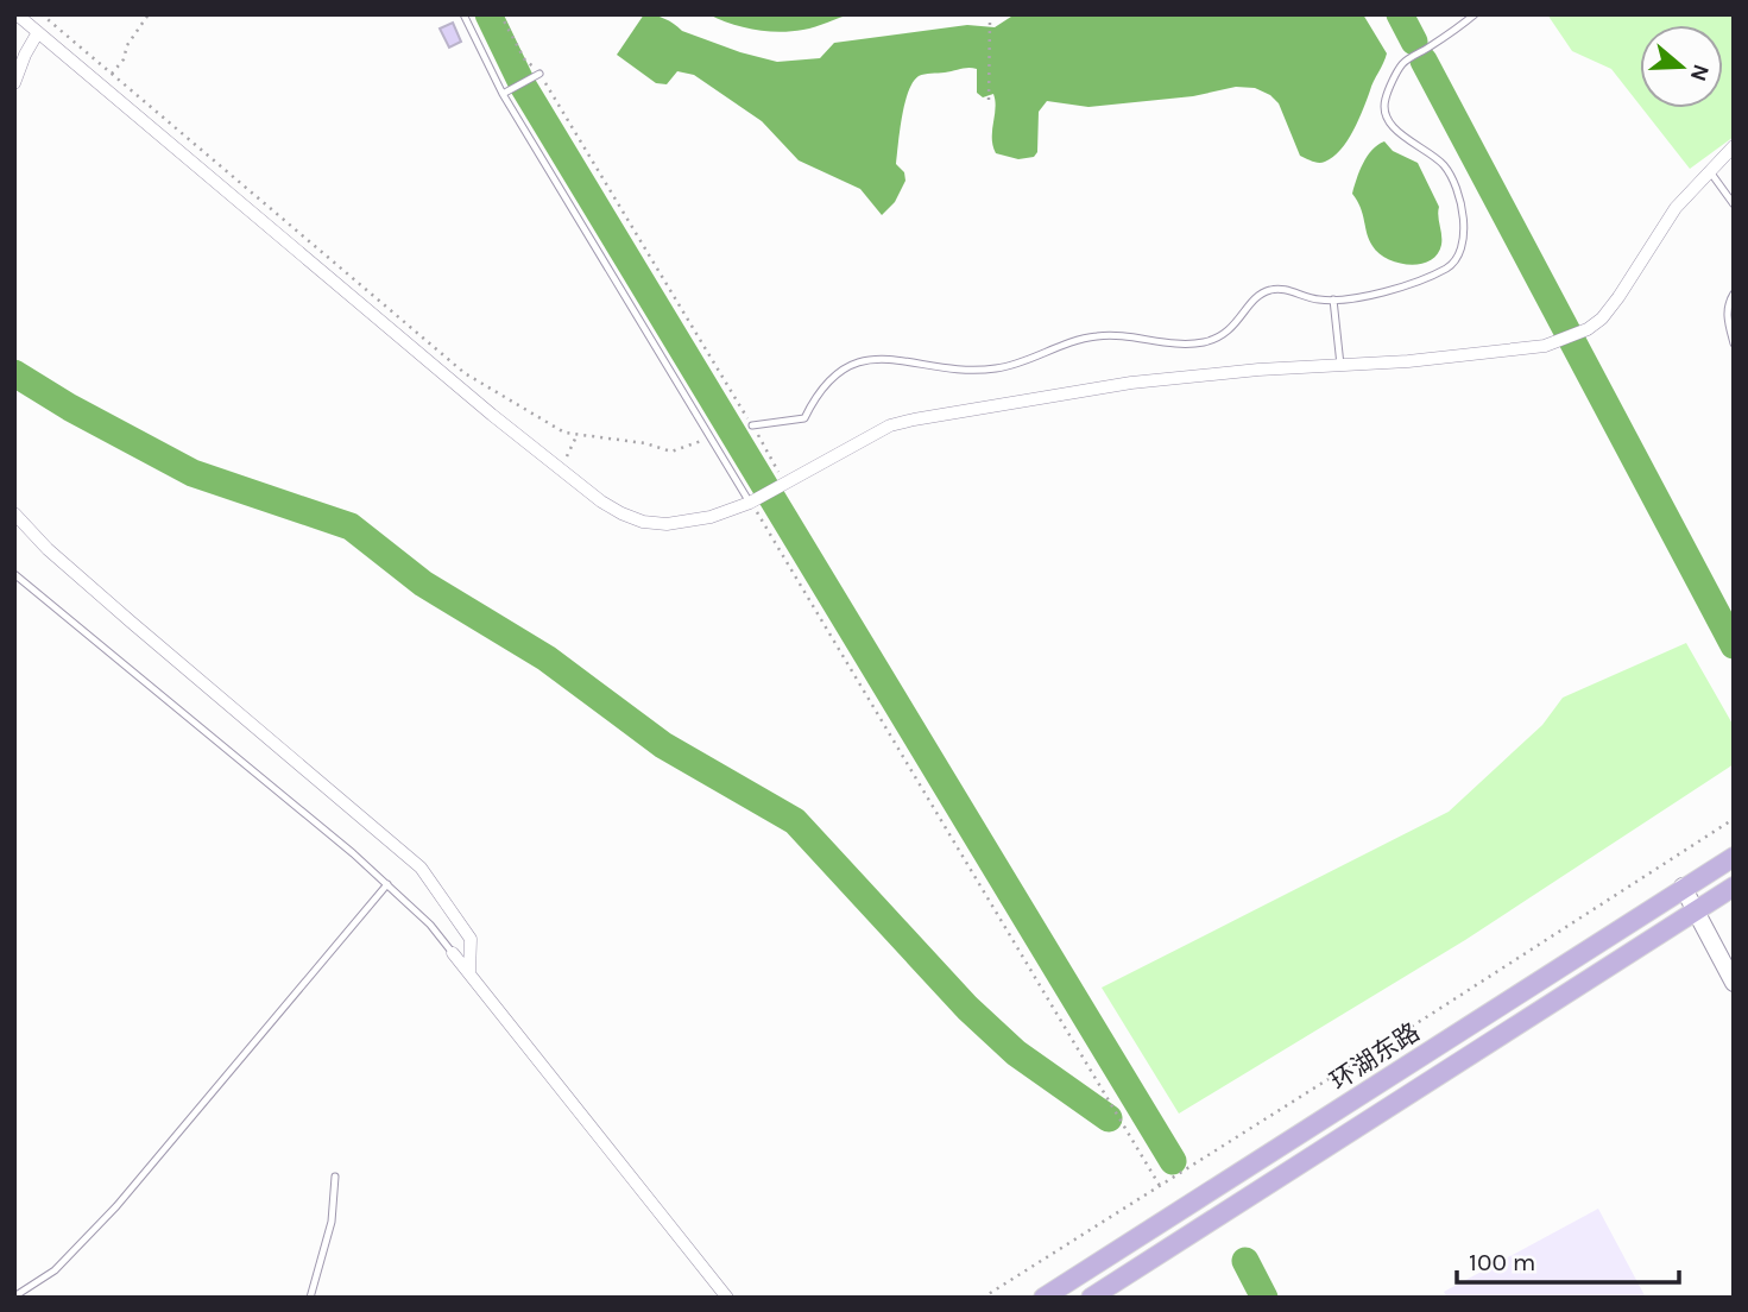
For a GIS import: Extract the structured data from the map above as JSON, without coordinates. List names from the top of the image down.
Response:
{
  "streets": {
    "main road": ["环湖东路"]
  },
  "scale_bar": "100 m",
  "north": "right"
}
